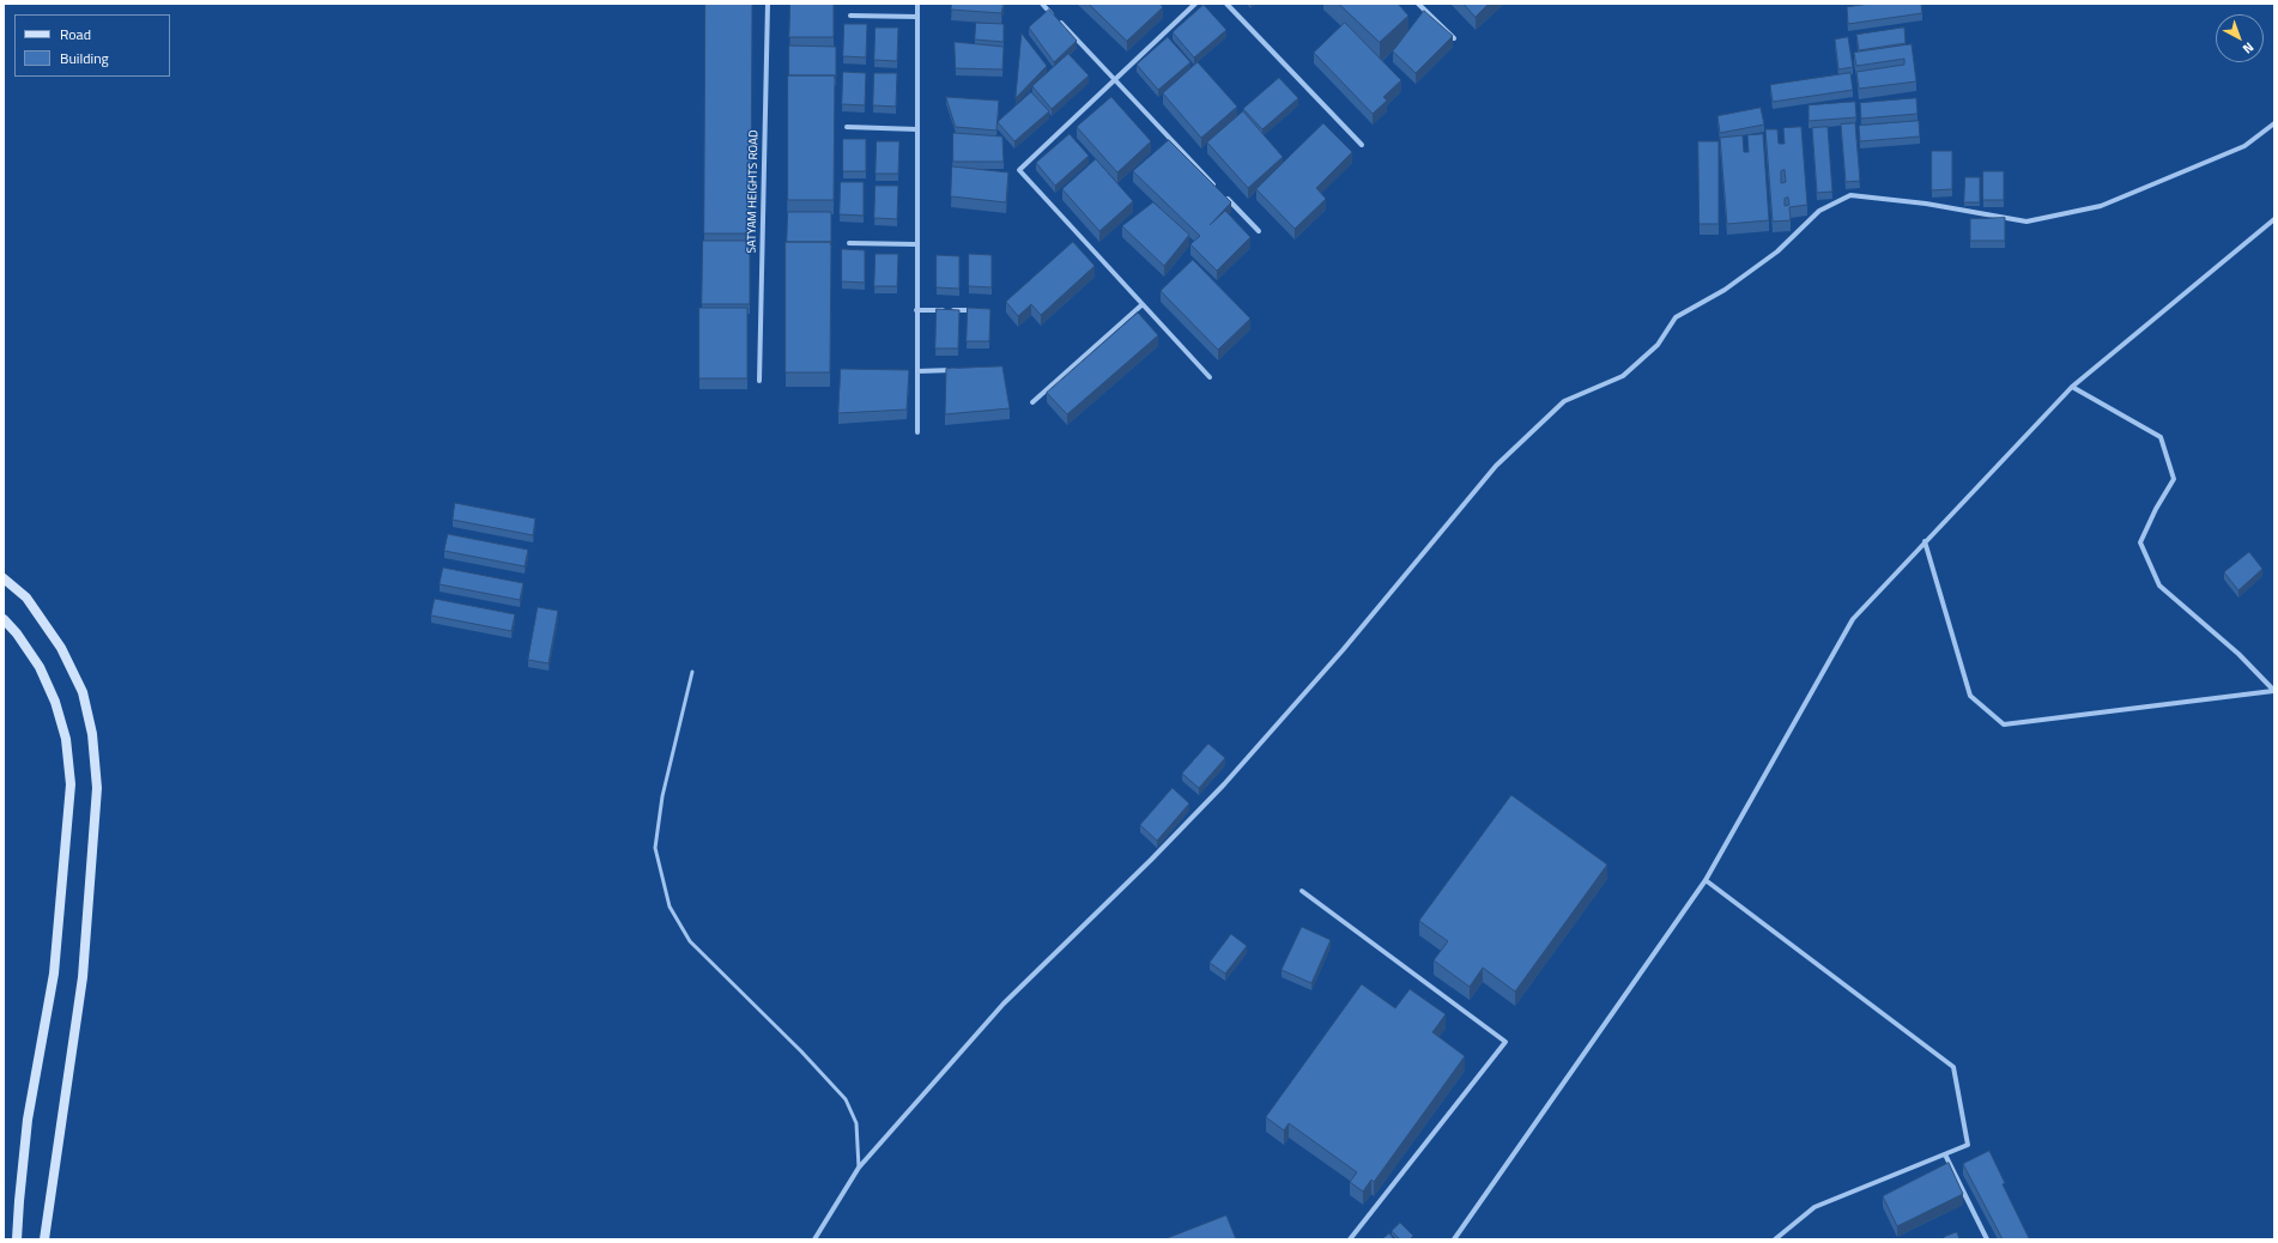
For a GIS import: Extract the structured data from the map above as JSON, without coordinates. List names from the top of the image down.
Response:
{
  "streets": {
    "street": ["SATYAM HEIGHTS ROAD"]
  },
  "legend": ["Road", "Building"],
  "north": "bottom right"
}
